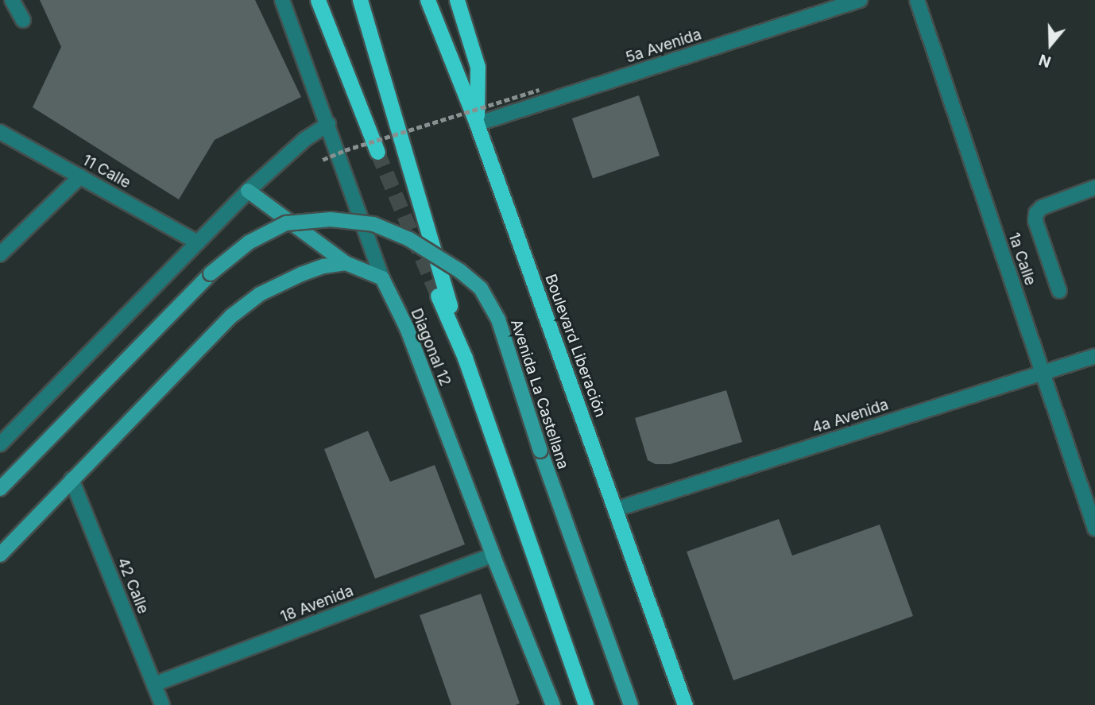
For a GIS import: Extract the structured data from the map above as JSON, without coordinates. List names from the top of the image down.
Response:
{
  "streets": {
    "highway": ["Boulevard Liberación"],
    "main road": ["Diagonal 12", "Avenida La Castellana"],
    "street": [
      "5a Avenida",
      "11 Calle",
      "1a Calle",
      "4a Avenida",
      "42 Calle",
      "18 Avenida"
    ]
  },
  "crossings": [
    ["5a Avenida", "Boulevard Liberación"],
    ["1a Calle", "4a Avenida"],
    ["Boulevard Liberación", "4a Avenida"],
    ["Diagonal 12", "18 Avenida"],
    ["42 Calle", "18 Avenida"]
  ],
  "north": "bottom"
}
